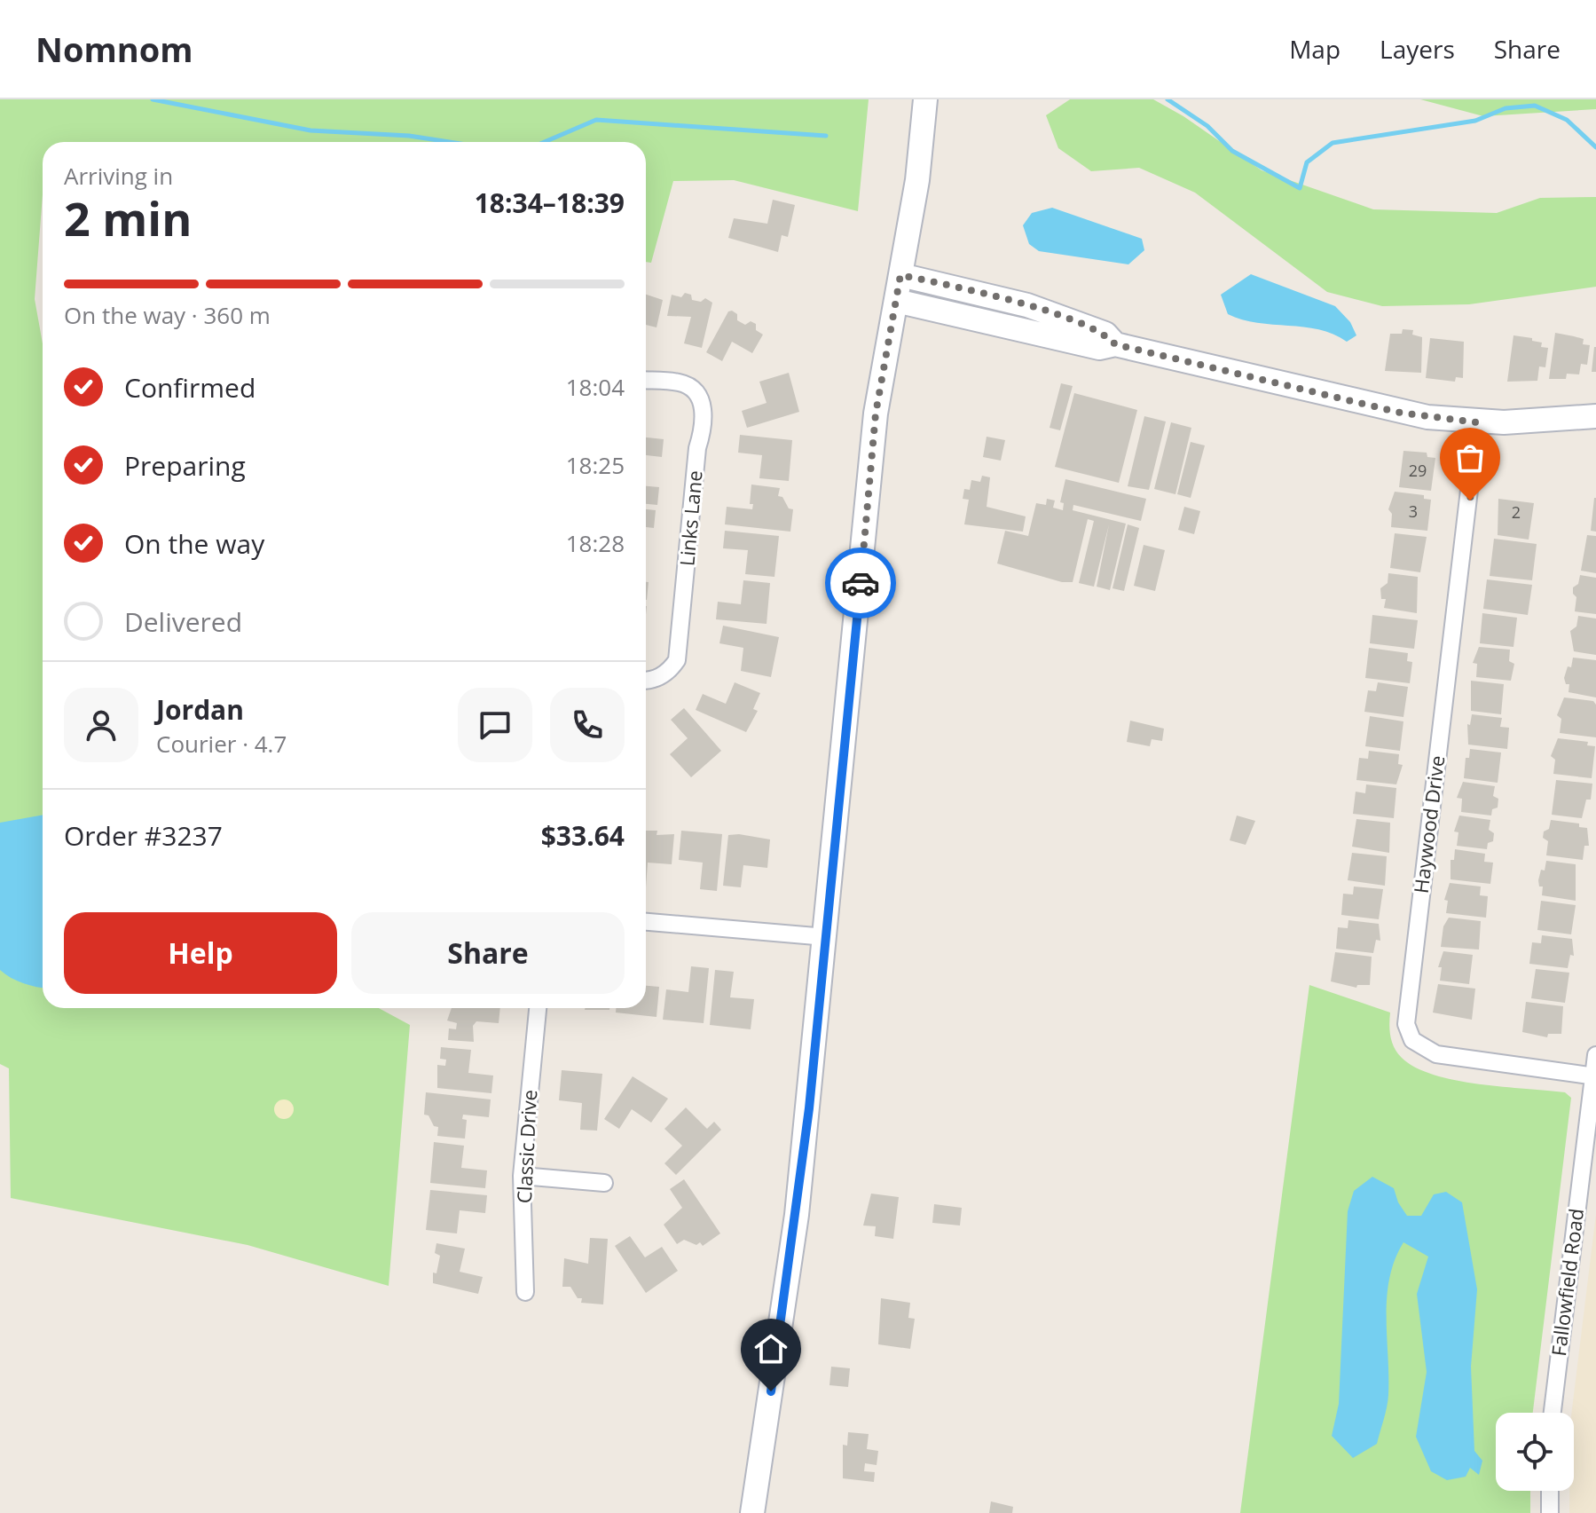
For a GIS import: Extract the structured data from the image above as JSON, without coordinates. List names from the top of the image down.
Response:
{
  "streets": {
    "street": [
      "Links Lane",
      "Haywood Drive",
      "Classic Drive",
      "Fallowfield Road"
    ]
  },
  "crossings": [
    ["Haywood Drive", "Fallowfield Road"]
  ],
  "house_numbers": ["29", "3", "2"],
  "page": {
    "header": "Nomnom",
    "nav": ["Map", "Layers", "Share"],
    "heading": ["2 min", "Arriving in", "18:34–18:39"],
    "panel": [
      "Jordan",
      "Courier · 4.7",
      "Order #3237",
      "$33.64"
    ],
    "bar": "On the way · 360 m",
    "list": [
      ["Confirmed", "18:04"],
      ["Preparing", "18:25"],
      ["On the way", "18:28"],
      "Delivered"
    ],
    "buttons": ["Help", "Share"]
  }
}
